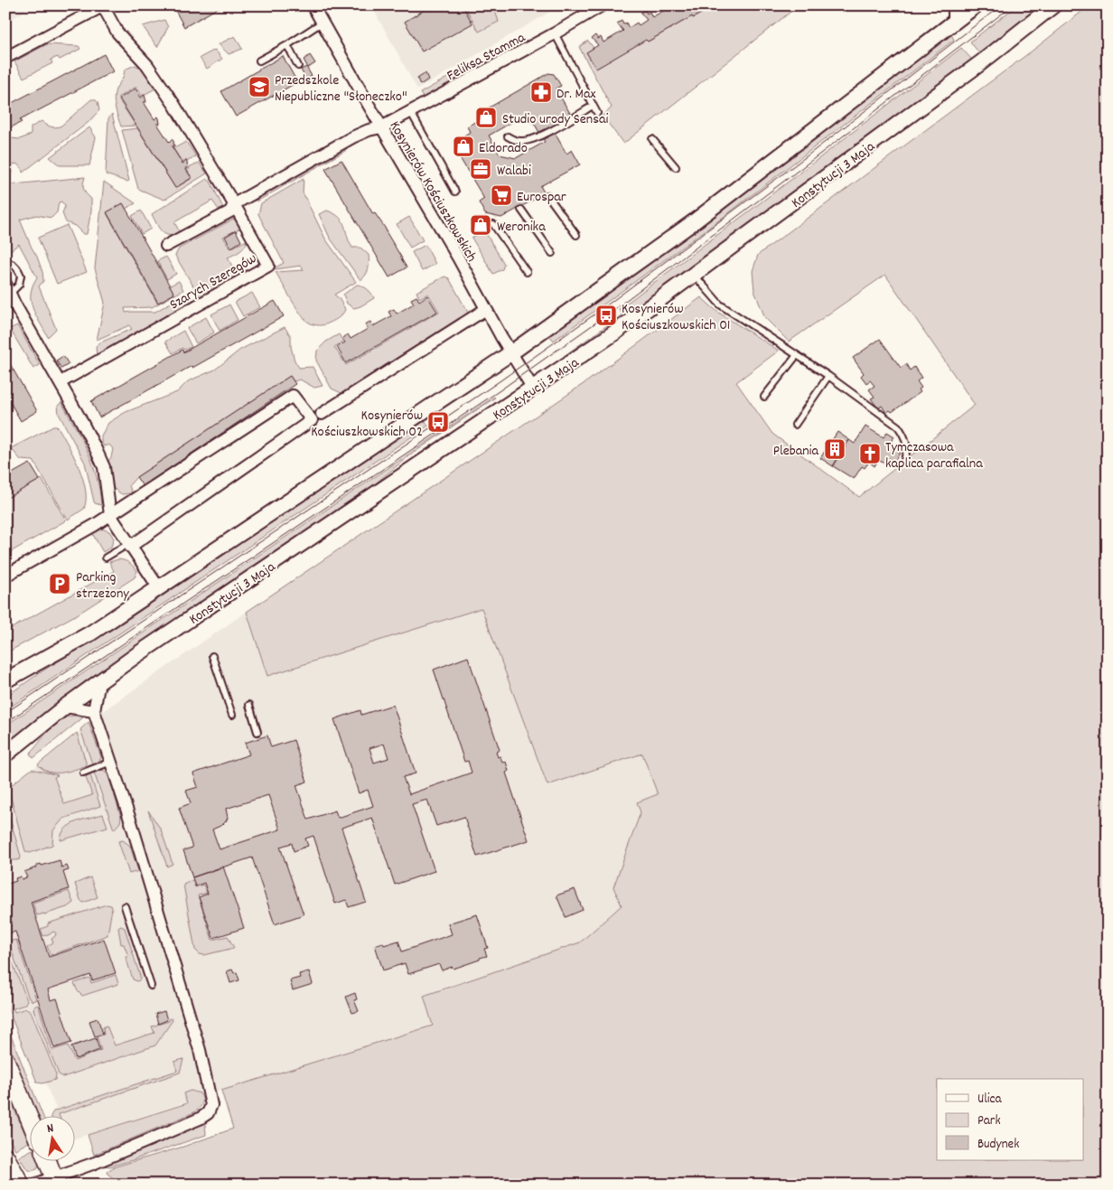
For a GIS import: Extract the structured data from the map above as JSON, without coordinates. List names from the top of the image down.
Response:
{
  "streets": {
    "street": [
      "Feliksa Stamma",
      "Konstytucji 3 Maja",
      "Kosynierów Kościuszkowskich",
      "Szarych Szeregów"
    ]
  },
  "crossings": [
    ["Feliksa Stamma", "Kosynierów Kościuszkowskich"],
    ["Konstytucji 3 Maja", "Kosynierów Kościuszkowskich"]
  ],
  "places": {
    "school or university": ["Przedszkole Niepubliczne \"Słoneczko\""],
    "pharmacy": ["Dr. Max"],
    "shop": ["Studio urody Sensai", "Eldorado", "Weronika"],
    "office": ["Walabi"],
    "supermarket": ["Eurospar"],
    "bus stop": ["Kosynierów Kościuszkowskich 01", "Kosynierów Kościuszkowskich 02"],
    "building": ["Plebania"],
    "church": ["Tymczasowa kaplica parafialna"],
    "parking": ["Parking strzeżony"]
  },
  "legend": ["Ulica", "Park", "Budynek"],
  "north": "top"
}
